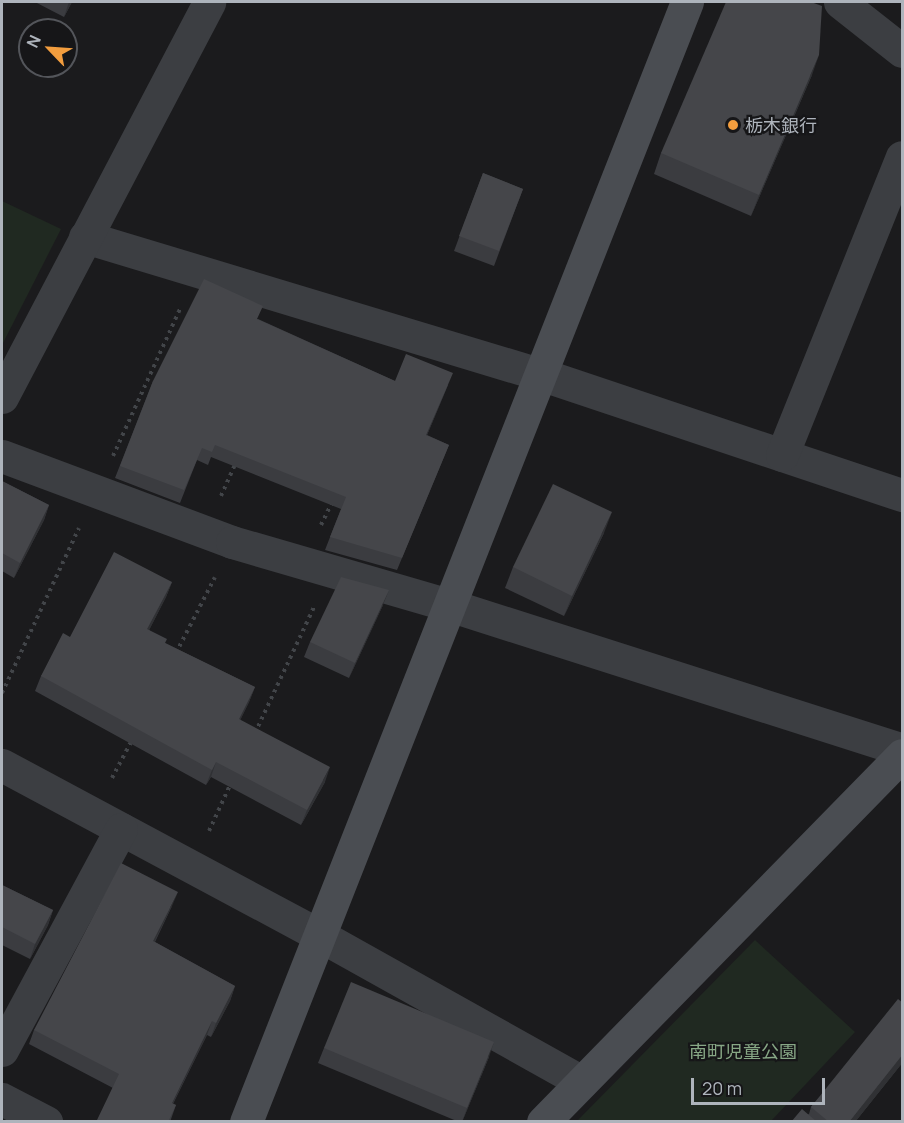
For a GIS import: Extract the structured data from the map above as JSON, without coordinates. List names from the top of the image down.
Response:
{
  "parks": ["南町児童公園"],
  "places": ["栃木銀行"],
  "scale_bar": "20 m",
  "north": "top left"
}
